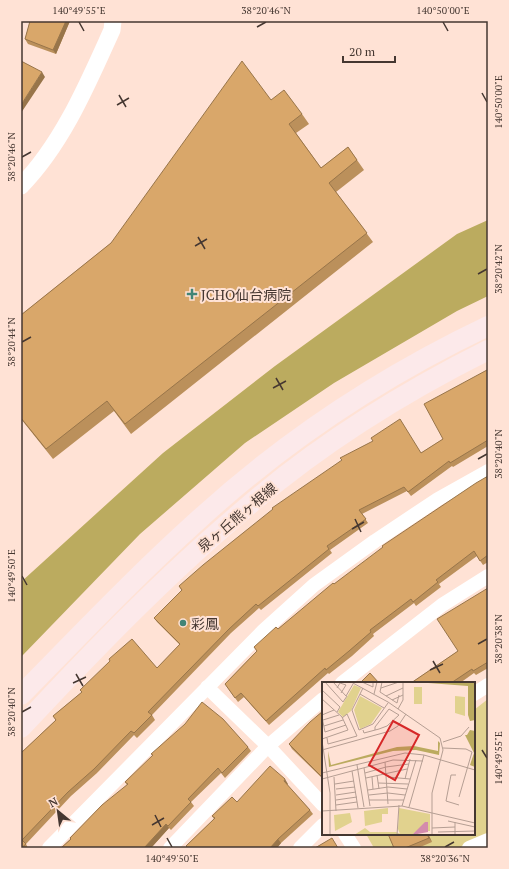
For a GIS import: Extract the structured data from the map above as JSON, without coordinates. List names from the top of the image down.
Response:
{
  "streets": {
    "main road": ["泉ヶ丘熊ヶ根線"]
  },
  "places": {
    "health": ["JCHO仙台病院"],
    "other": ["彩鳳"]
  },
  "scale_bar": "20 m",
  "north": "top left",
  "coordinates": [
    "140°49'55\"E",
    "38°20'46\"N",
    "140°50'00\"E",
    "38°20'42\"N",
    "38°20'44\"N",
    "38°20'40\"N",
    "140°49'50\"E",
    "38°20'38\"N",
    "38°20'36\"N"
  ]
}
